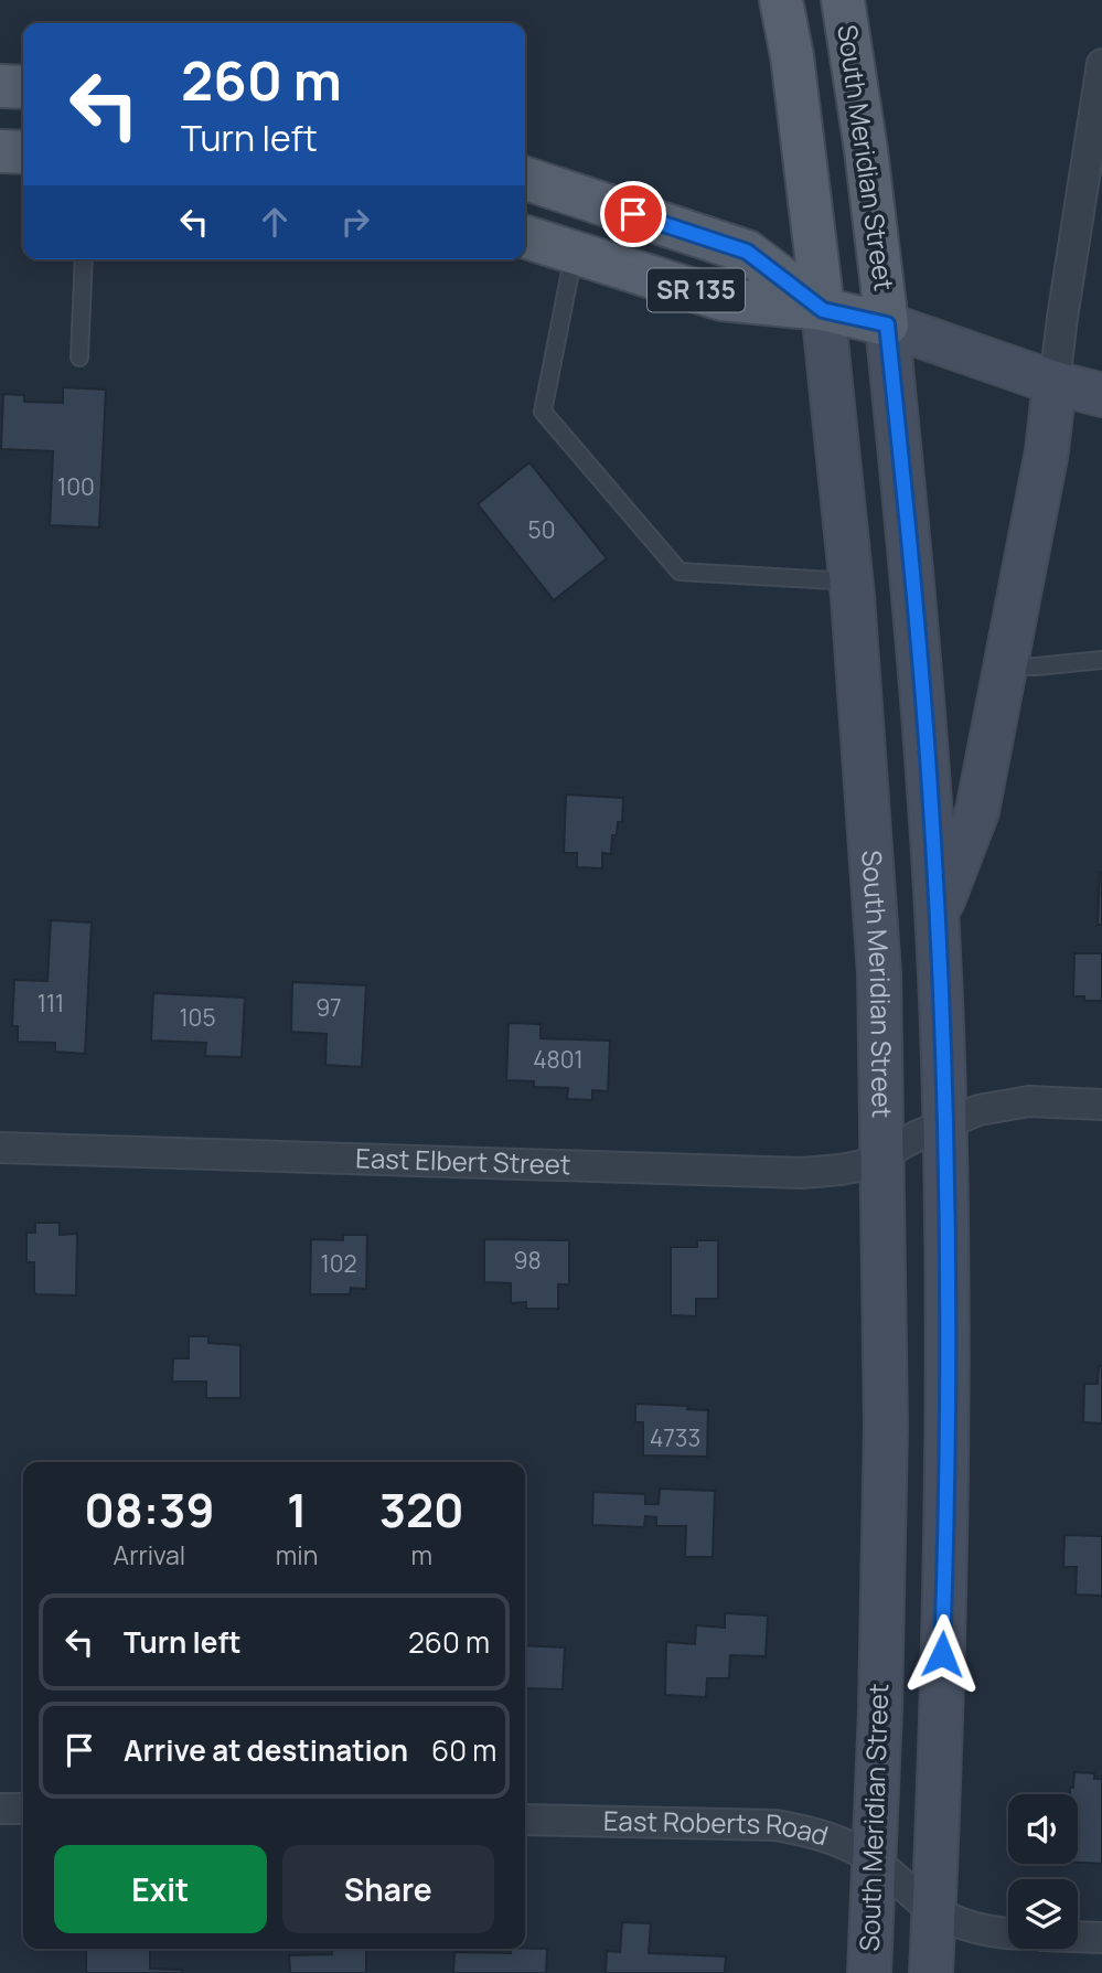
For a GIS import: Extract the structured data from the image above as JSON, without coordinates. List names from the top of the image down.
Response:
{
  "streets": {
    "main road": ["South Meridian Street", "SR 135"],
    "street": ["East Elbert Street", "East Roberts Road"]
  },
  "crossings": [
    ["South Meridian Street", "SR 135"],
    ["South Meridian Street", "East Elbert Street"],
    ["South Meridian Street", "East Roberts Road"]
  ],
  "house_numbers": [
    "100",
    "50",
    "111",
    "97",
    "105",
    "4801",
    "98",
    "102",
    "4733"
  ],
  "page": {
    "turn": ["260 m", "Turn left"],
    "eta": [
      "08:39",
      "Arrival",
      "1",
      "min",
      "320",
      "m"
    ],
    "list": [
      {
        "name": "Turn left",
        "value": "260 m"
      },
      {
        "name": "Arrive at destination",
        "value": "60 m"
      }
    ],
    "buttons": ["Exit", "Share"]
  }
}
